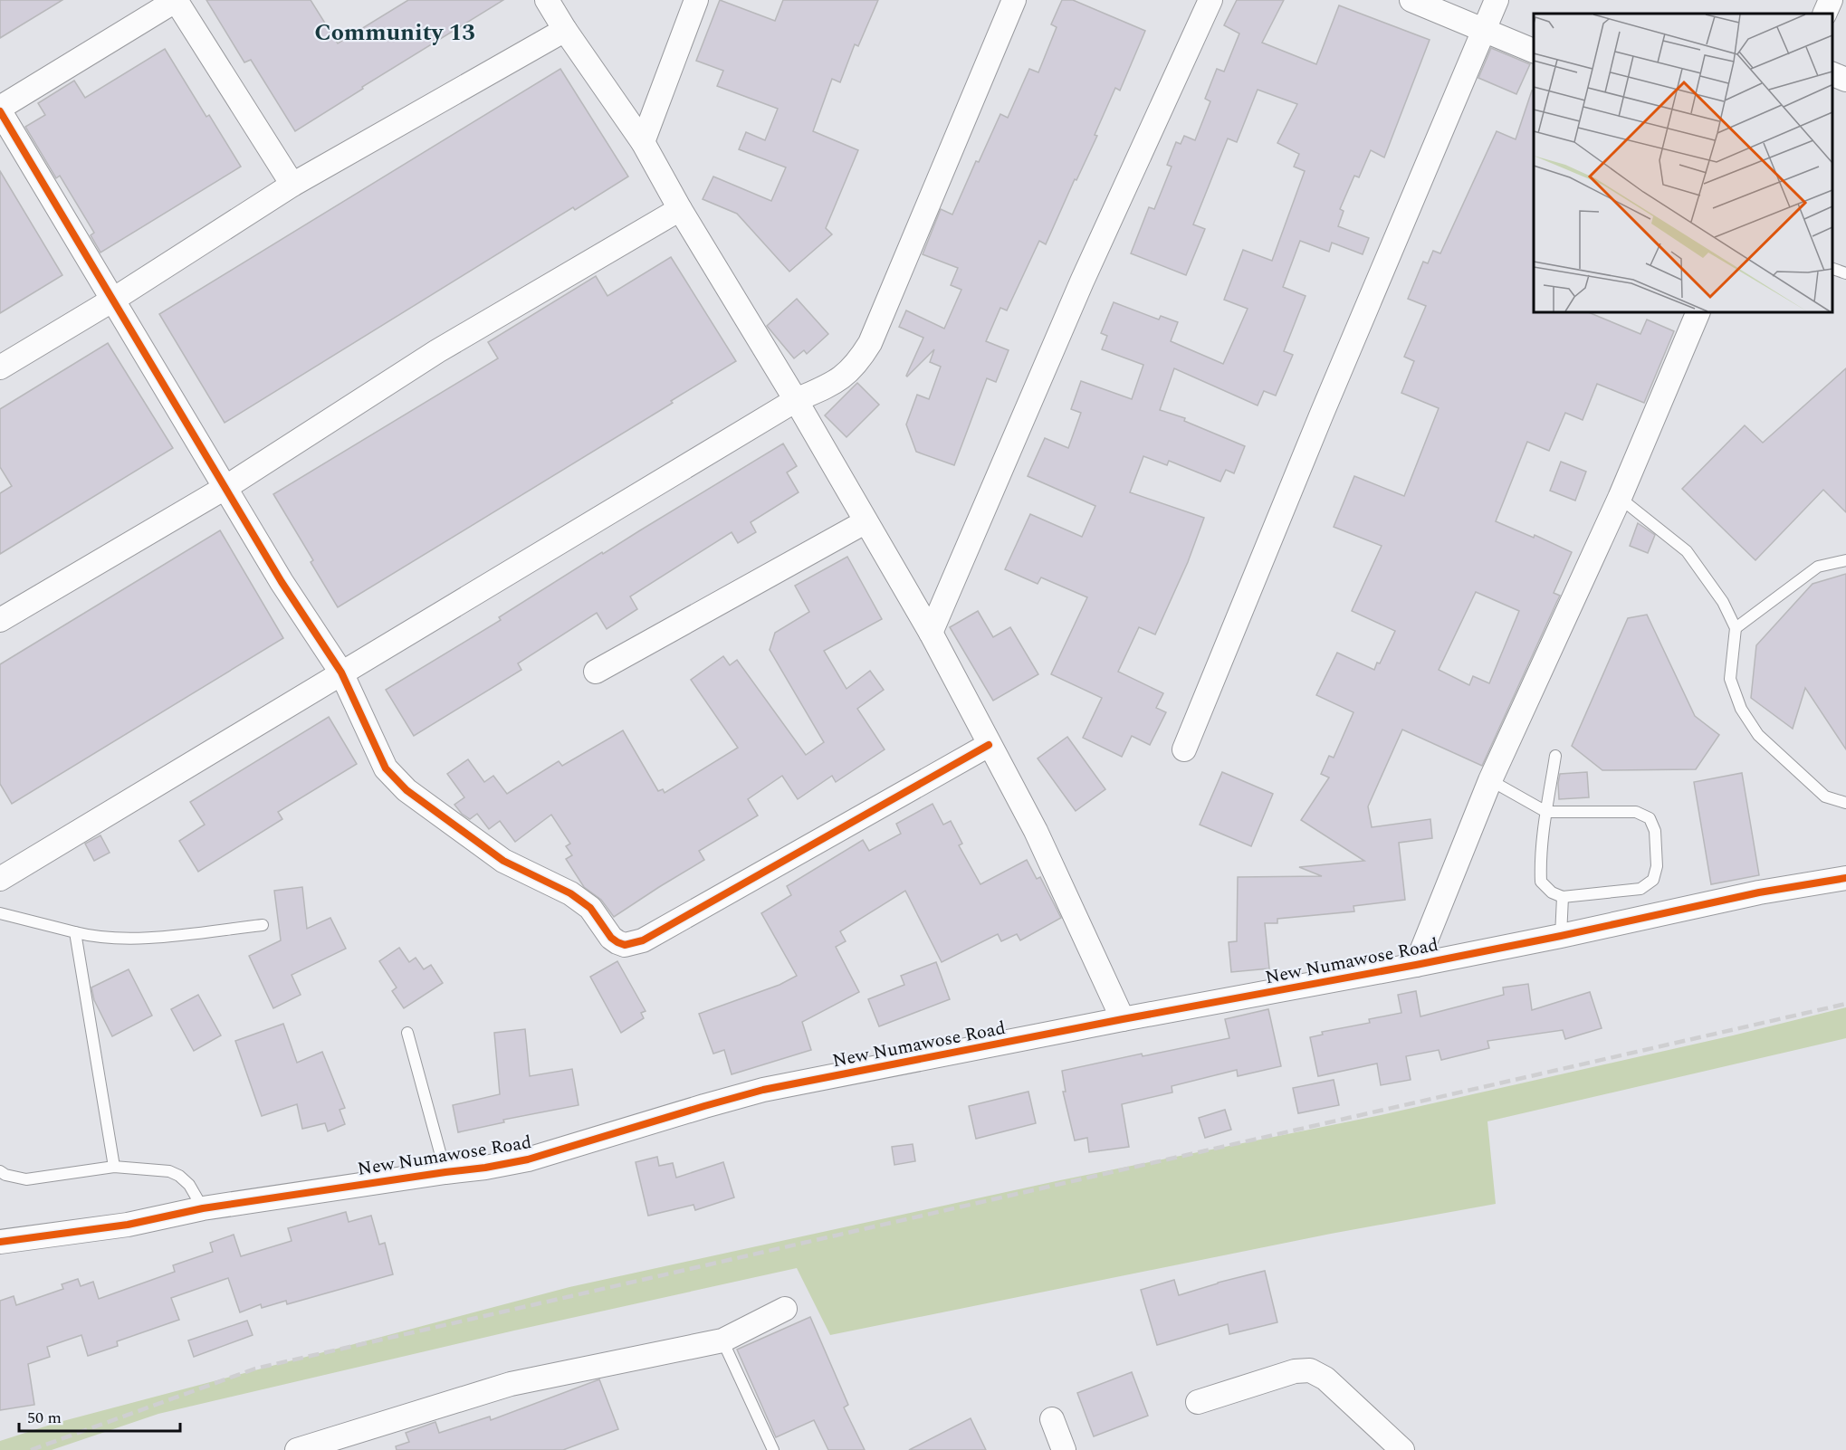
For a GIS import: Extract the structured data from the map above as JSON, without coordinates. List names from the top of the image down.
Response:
{
  "streets": {
    "street": ["New Numawose Road"]
  },
  "districts": ["Community 13"],
  "scale_bar": "50 m"
}
